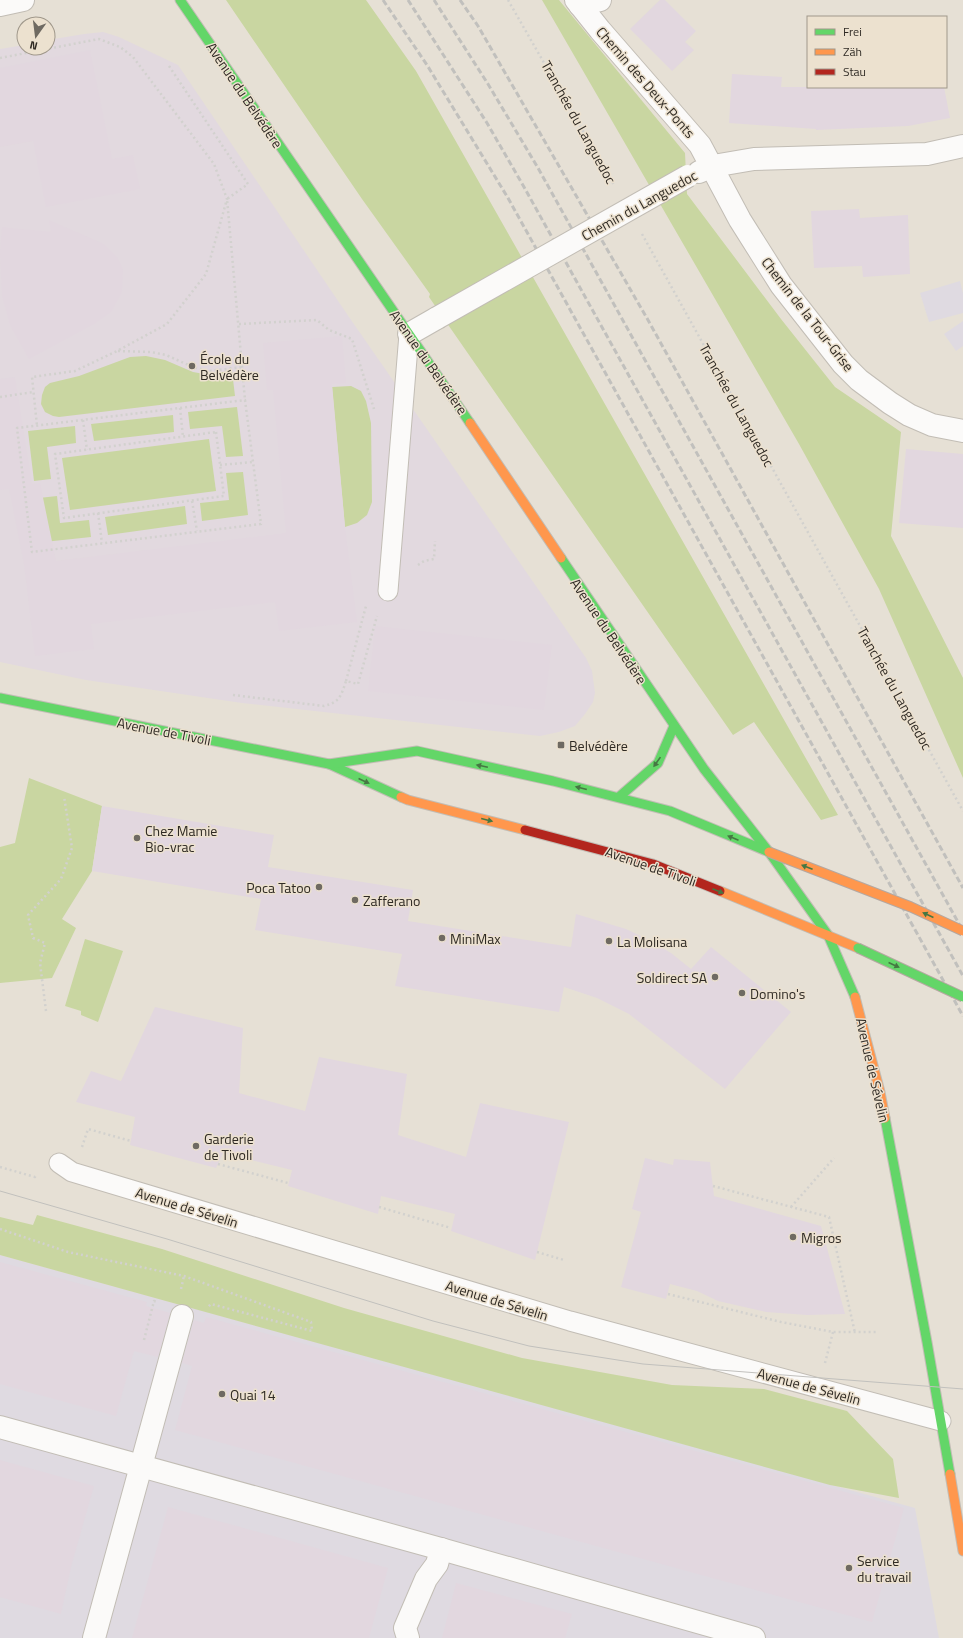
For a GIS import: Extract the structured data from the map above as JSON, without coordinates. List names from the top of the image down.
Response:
{
  "streets": {
    "main road": ["Avenue du Belvédère", "Avenue de Tivoli", "Avenue de Sévelin"],
    "street": ["Chemin des Deux-Ponts", "Chemin du Languedoc", "Chemin de la Tour-Grise"],
    "path": ["Tranchée du Languedoc"]
  },
  "crossings": [
    ["Chemin des Deux-Ponts", "Chemin du Languedoc"],
    ["Chemin des Deux-Ponts", "Chemin de la Tour-Grise"],
    ["Avenue du Belvédère", "Chemin du Languedoc"],
    ["Avenue du Belvédère", "Avenue de Tivoli"],
    ["Avenue du Belvédère", "Avenue de Sévelin"],
    ["Chemin du Languedoc", "Chemin de la Tour-Grise"],
    ["Avenue de Tivoli", "Avenue de Sévelin"]
  ],
  "places": {
    "other": [
      "École du Belvédère",
      "Chez Mamie Bio-vrac",
      "Poca Tatoo",
      "Zafferano",
      "MiniMax",
      "La Molisana",
      "Soldirect SA",
      "Domino's",
      "Garderie de Tivoli",
      "Migros",
      "Quai 14",
      "Service du travail"
    ],
    "transit": ["Belvédère"]
  },
  "legend": ["Frei", "Zäh", "Stau"],
  "north": "bottom"
}
